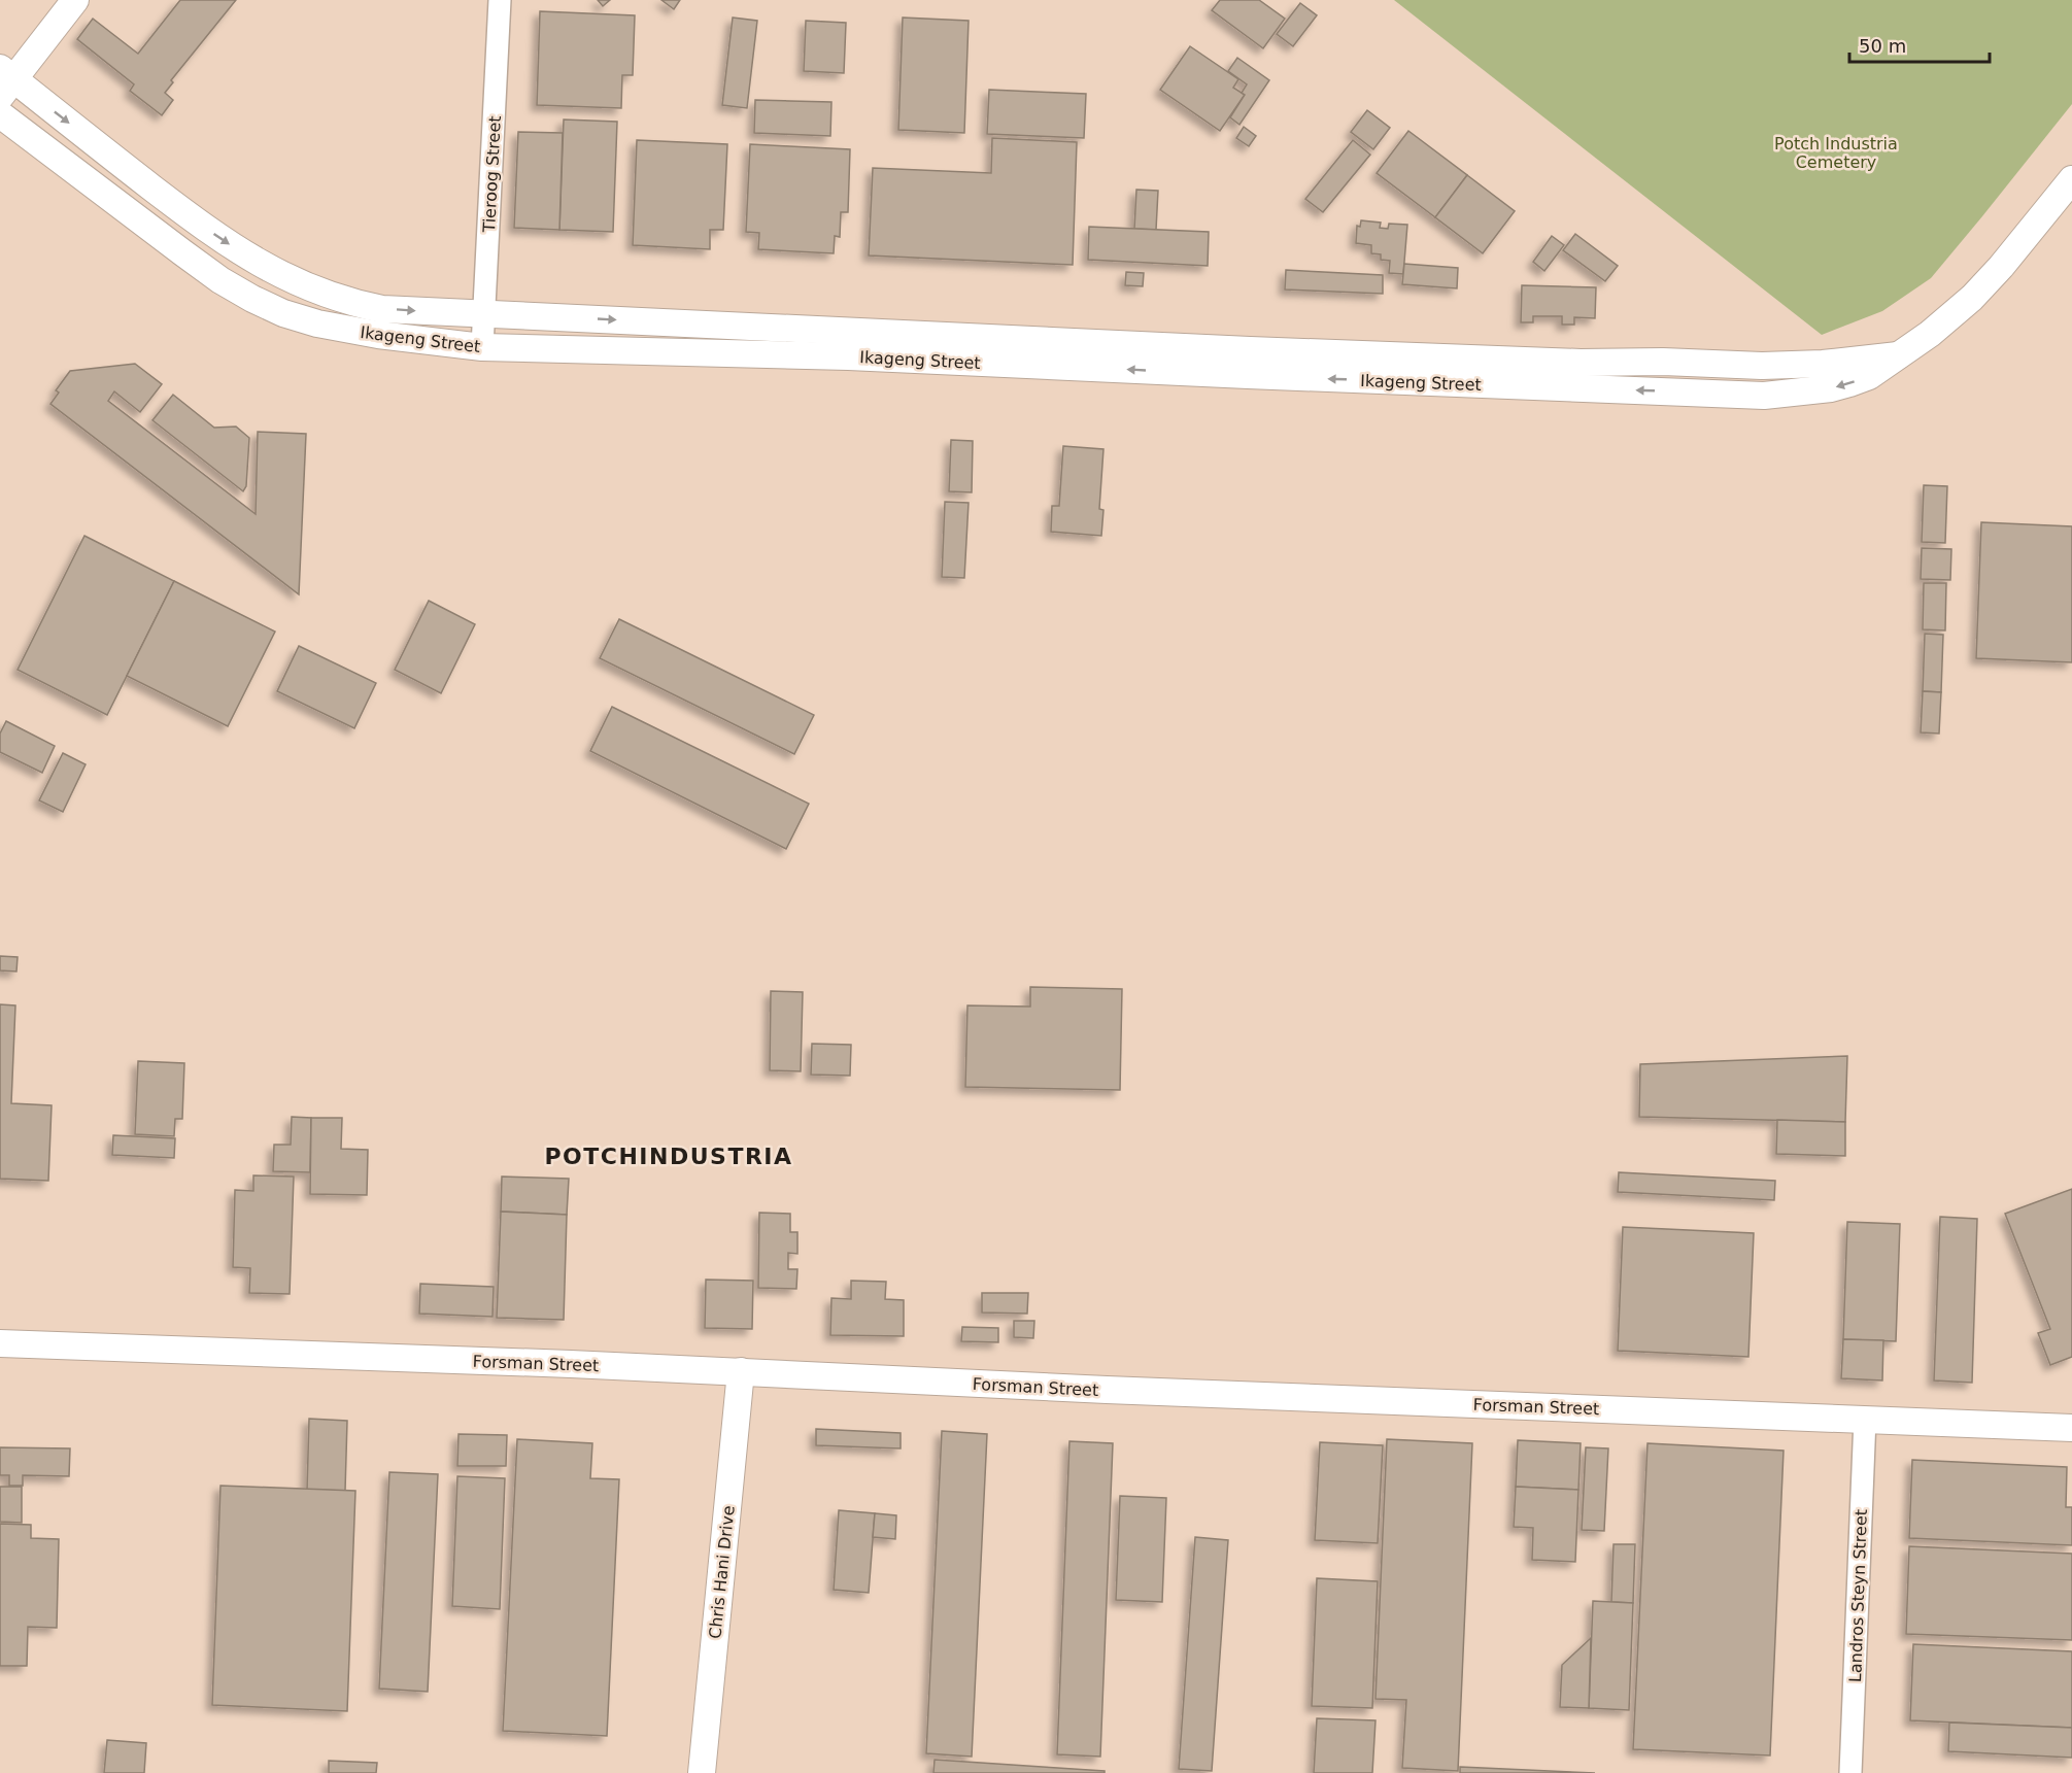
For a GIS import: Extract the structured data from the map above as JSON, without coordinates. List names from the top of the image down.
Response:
{
  "streets": {
    "street": [
      "Tieroog Street",
      "Ikageng Street",
      "Forsman Street",
      "Chris Hani Drive",
      "Landros Steyn Street"
    ]
  },
  "crossings": [
    ["Tieroog Street", "Ikageng Street"],
    ["Forsman Street", "Chris Hani Drive"],
    ["Forsman Street", "Landros Steyn Street"]
  ],
  "districts": ["POTCHINDUSTRIA"],
  "parks": ["Potch Industria Cemetery"],
  "scale_bar": "50 m"
}
